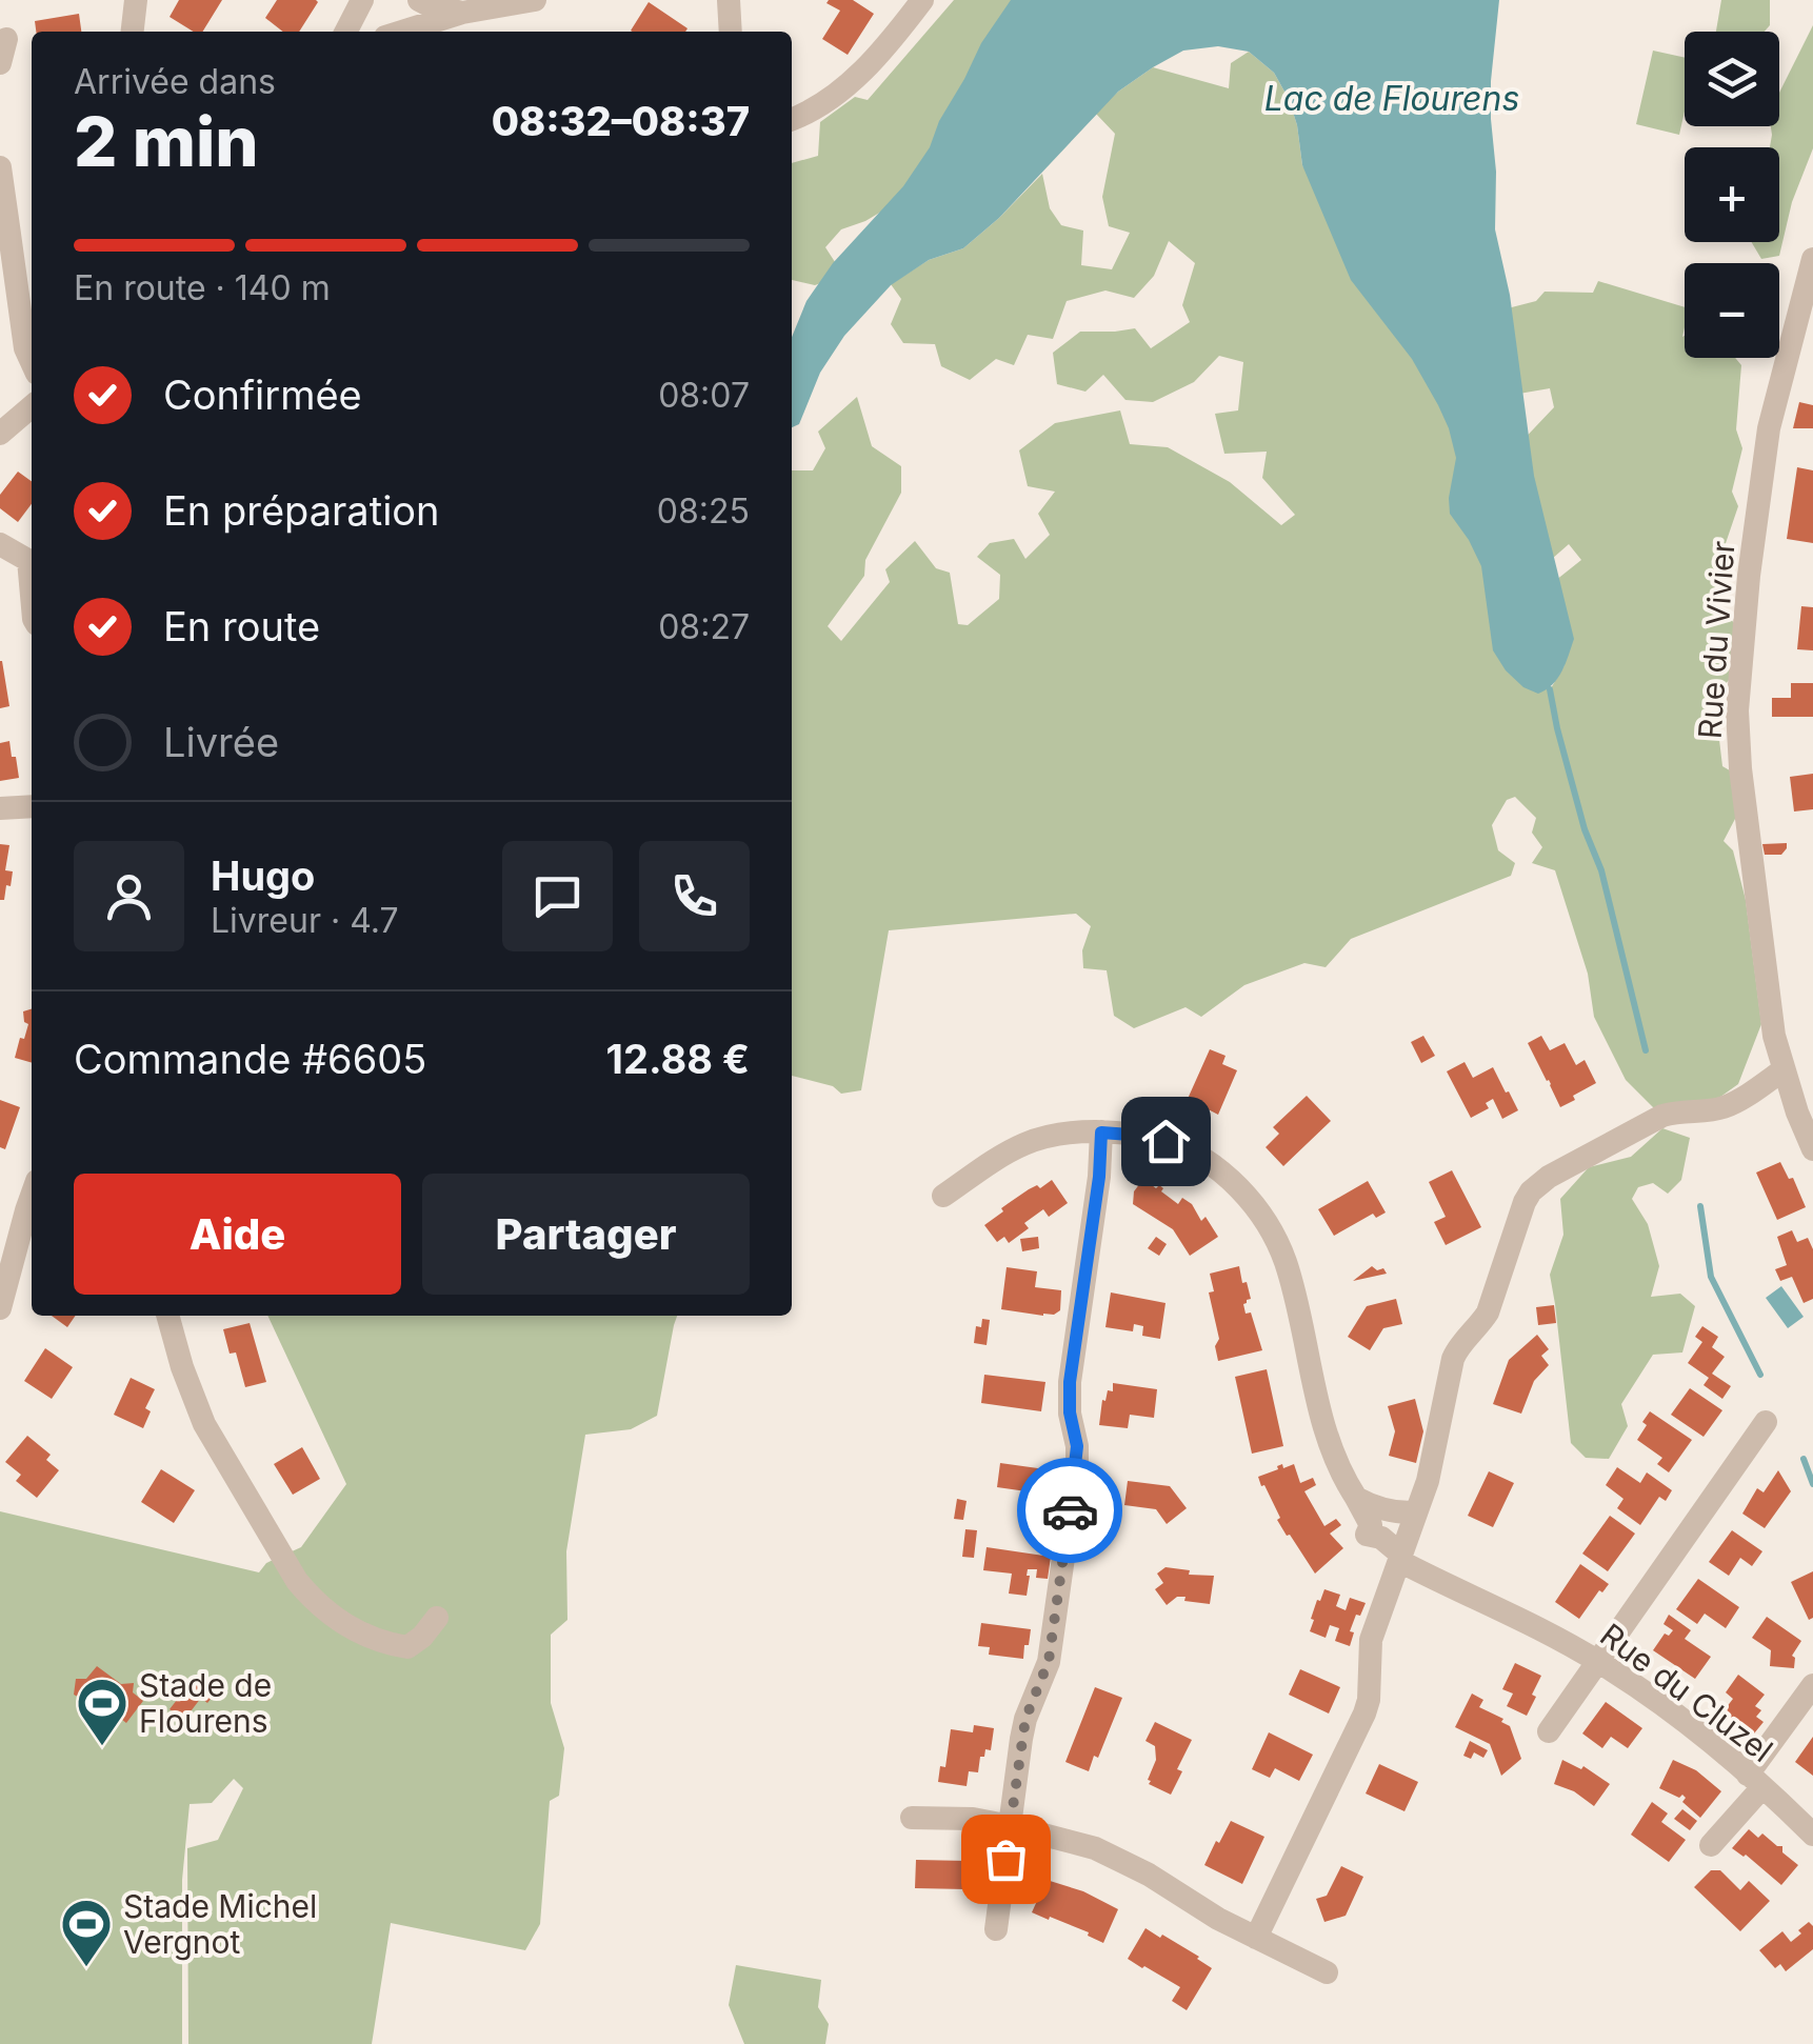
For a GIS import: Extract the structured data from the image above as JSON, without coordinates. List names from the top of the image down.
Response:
{
  "streets": {
    "street": ["Rue du Vivier", "Rue du Cluzel"]
  },
  "water": ["Lac de Flourens"],
  "places": {
    "sports": ["Stade de Flourens", "Stade Michel Vergnot"]
  },
  "page": {
    "map_buttons": ["+", "−"],
    "heading": ["2 min", "Arrivée dans", "08:32–08:37"],
    "panel": [
      "Hugo",
      "Livreur · 4.7",
      "Commande #6605",
      "12.88 €"
    ],
    "bar": "En route · 140 m",
    "list": [
      ["Confirmée", "08:07"],
      ["En préparation", "08:25"],
      ["En route", "08:27"],
      "Livrée"
    ],
    "buttons": ["Aide", "Partager"]
  }
}
